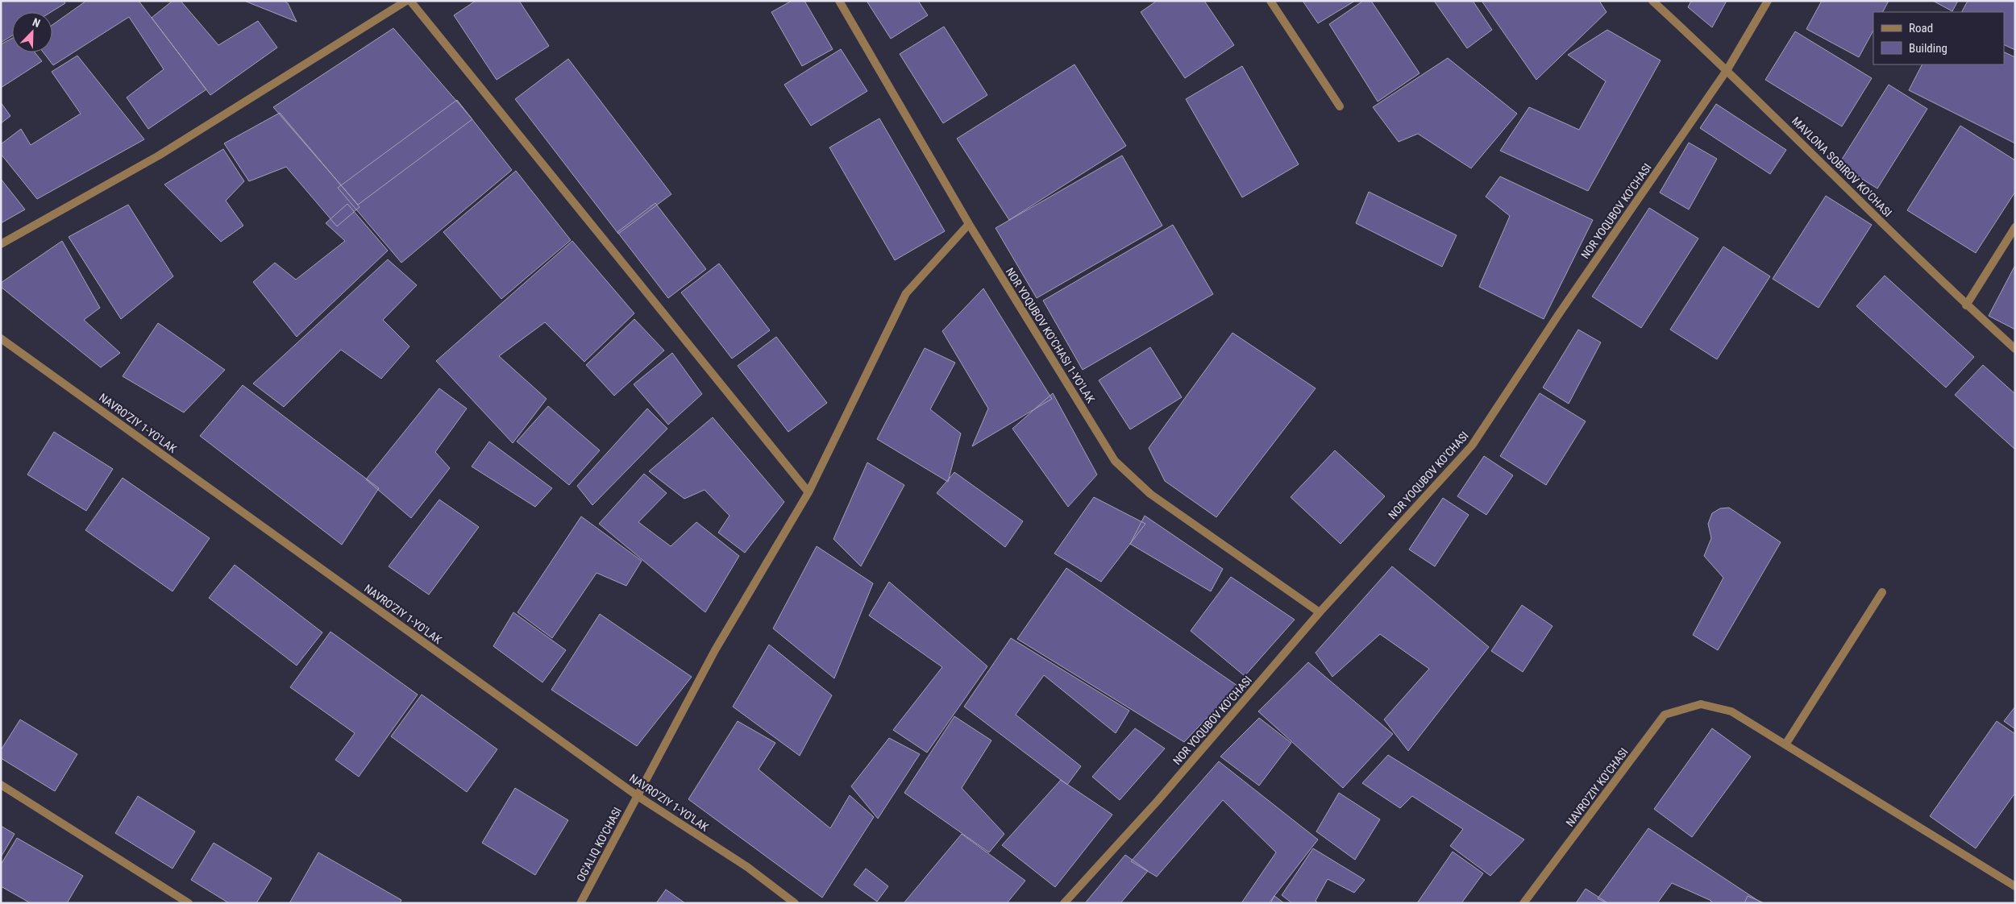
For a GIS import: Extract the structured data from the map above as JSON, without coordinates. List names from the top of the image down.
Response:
{
  "streets": {
    "street": [
      "MAVLONA SOBIROV KO'CHASI",
      "NOR YOQUBOV KO'CHASI",
      "NOR YOQUBOV KO'CHASI 1-YO'LAK",
      "NAVRO'ZIY 1-YO'LAK",
      "NAVRO'ZIY KO'CHASI",
      "OG'ALIQ KO'CHASI"
    ]
  },
  "crossings": [
    ["MAVLONA SOBIROV KO'CHASI", "NOR YOQUBOV KO'CHASI"],
    ["NOR YOQUBOV KO'CHASI", "NOR YOQUBOV KO'CHASI 1-YO'LAK"],
    ["NOR YOQUBOV KO'CHASI 1-YO'LAK", "OG'ALIQ KO'CHASI"],
    ["NAVRO'ZIY 1-YO'LAK", "OG'ALIQ KO'CHASI"]
  ],
  "legend": ["Road", "Building"],
  "north": "top right"
}
